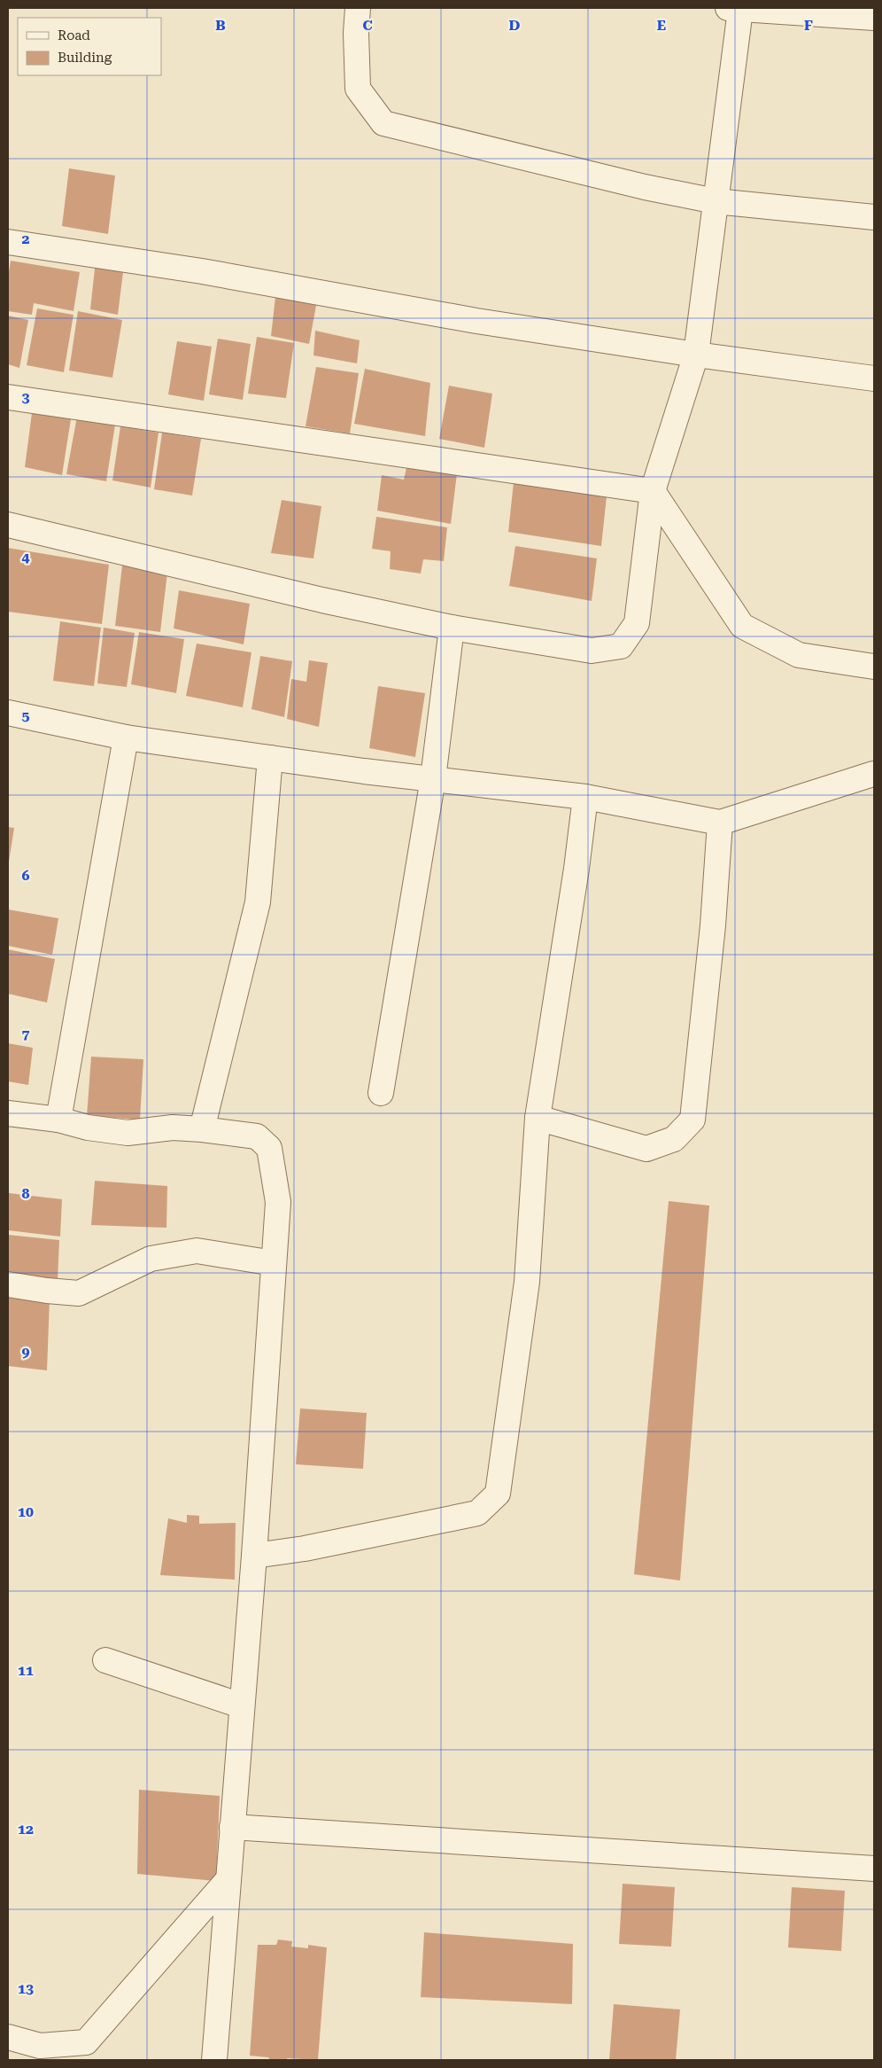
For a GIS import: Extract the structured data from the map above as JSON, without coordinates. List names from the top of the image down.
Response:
{
  "legend": ["Road", "Building"],
  "grid": {
    "columns": [
      "B",
      "C",
      "D",
      "E",
      "F"
    ],
    "rows": [
      "2",
      "3",
      "4",
      "5",
      "6",
      "7",
      "8",
      "9",
      "10",
      "11",
      "12",
      "13"
    ]
  }
}
